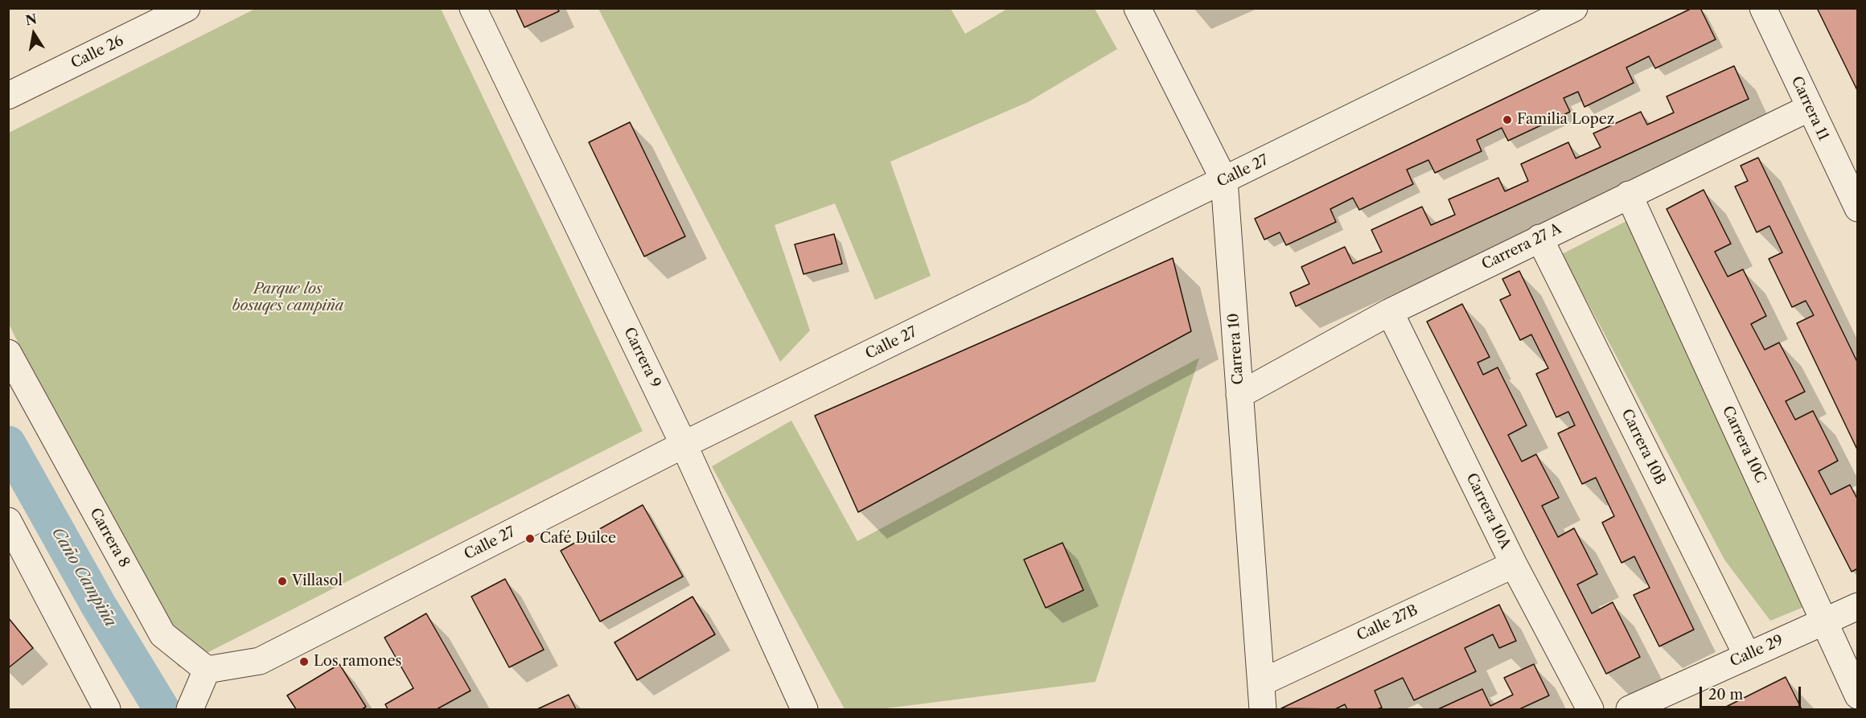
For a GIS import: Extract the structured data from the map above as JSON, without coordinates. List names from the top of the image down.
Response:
{
  "streets": {
    "street": [
      "Calle 26",
      "Carrera 11",
      "Calle 27",
      "Carrera 27 A",
      "Carrera 10",
      "Carrera 9",
      "Carrera 10C",
      "Carrera 10B",
      "Carrera 10A",
      "Carrera 8",
      "Calle 27B",
      "Calle 29"
    ]
  },
  "crossings": [
    ["Carrera 11", "Carrera 27 A"],
    ["Calle 27", "Carrera 10"],
    ["Calle 27", "Carrera 9"],
    ["Calle 27", "Carrera 8"],
    ["Carrera 27 A", "Carrera 10"],
    ["Carrera 27 A", "Carrera 10C"],
    ["Carrera 27 A", "Carrera 10B"],
    ["Carrera 27 A", "Carrera 10A"],
    ["Carrera 10", "Calle 27B"],
    ["Carrera 10C", "Calle 29"],
    ["Carrera 10B", "Calle 29"],
    ["Carrera 10A", "Calle 27B"]
  ],
  "water": ["Caño Campiña"],
  "parks": ["Parque los bosuqes campiña"],
  "places": [
    "Familia Lopez",
    "Café Dulce",
    "Villasol",
    "Los ramones"
  ],
  "scale_bar": "20 m",
  "north": "top"
}
